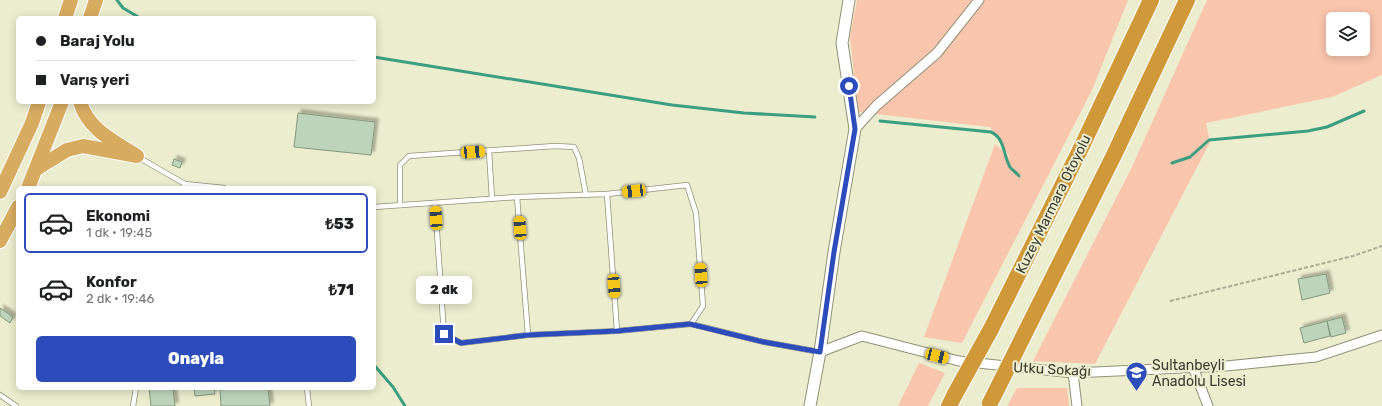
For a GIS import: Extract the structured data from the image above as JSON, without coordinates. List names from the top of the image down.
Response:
{
  "streets": {
    "highway": ["Kuzey Marmara Otoyolu"],
    "street": ["Utku Sokağı"]
  },
  "places": {
    "school or university": ["Sultanbeyli Anadolu Lisesi"]
  },
  "page": {
    "banner": ["Baraj Yolu", "Varış yeri"],
    "list": [
      {
        "name": "Ekonomi",
        "note": "1 dk · 19:45",
        "value": "₺53"
      },
      {
        "name": "Konfor",
        "note": "2 dk · 19:46",
        "value": "₺71"
      }
    ],
    "bubble": "2 dk",
    "buttons": "Onayla"
  }
}
